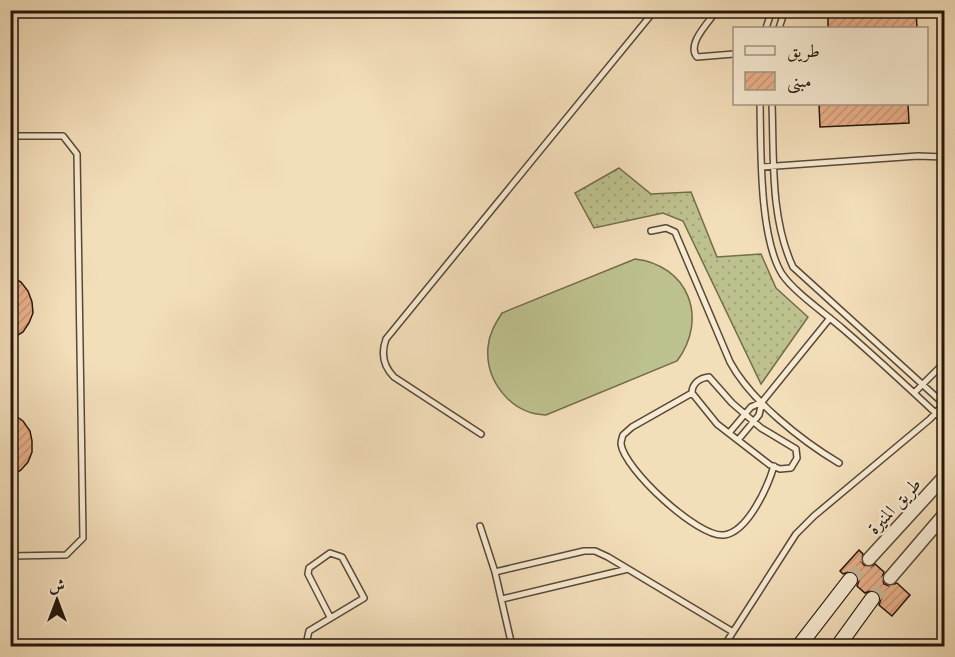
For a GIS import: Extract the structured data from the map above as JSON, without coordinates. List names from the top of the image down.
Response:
{
  "streets": {
    "street": ["طريق المنيرة"]
  },
  "legend": ["طريق", "مبنى"],
  "north": "top"
}
